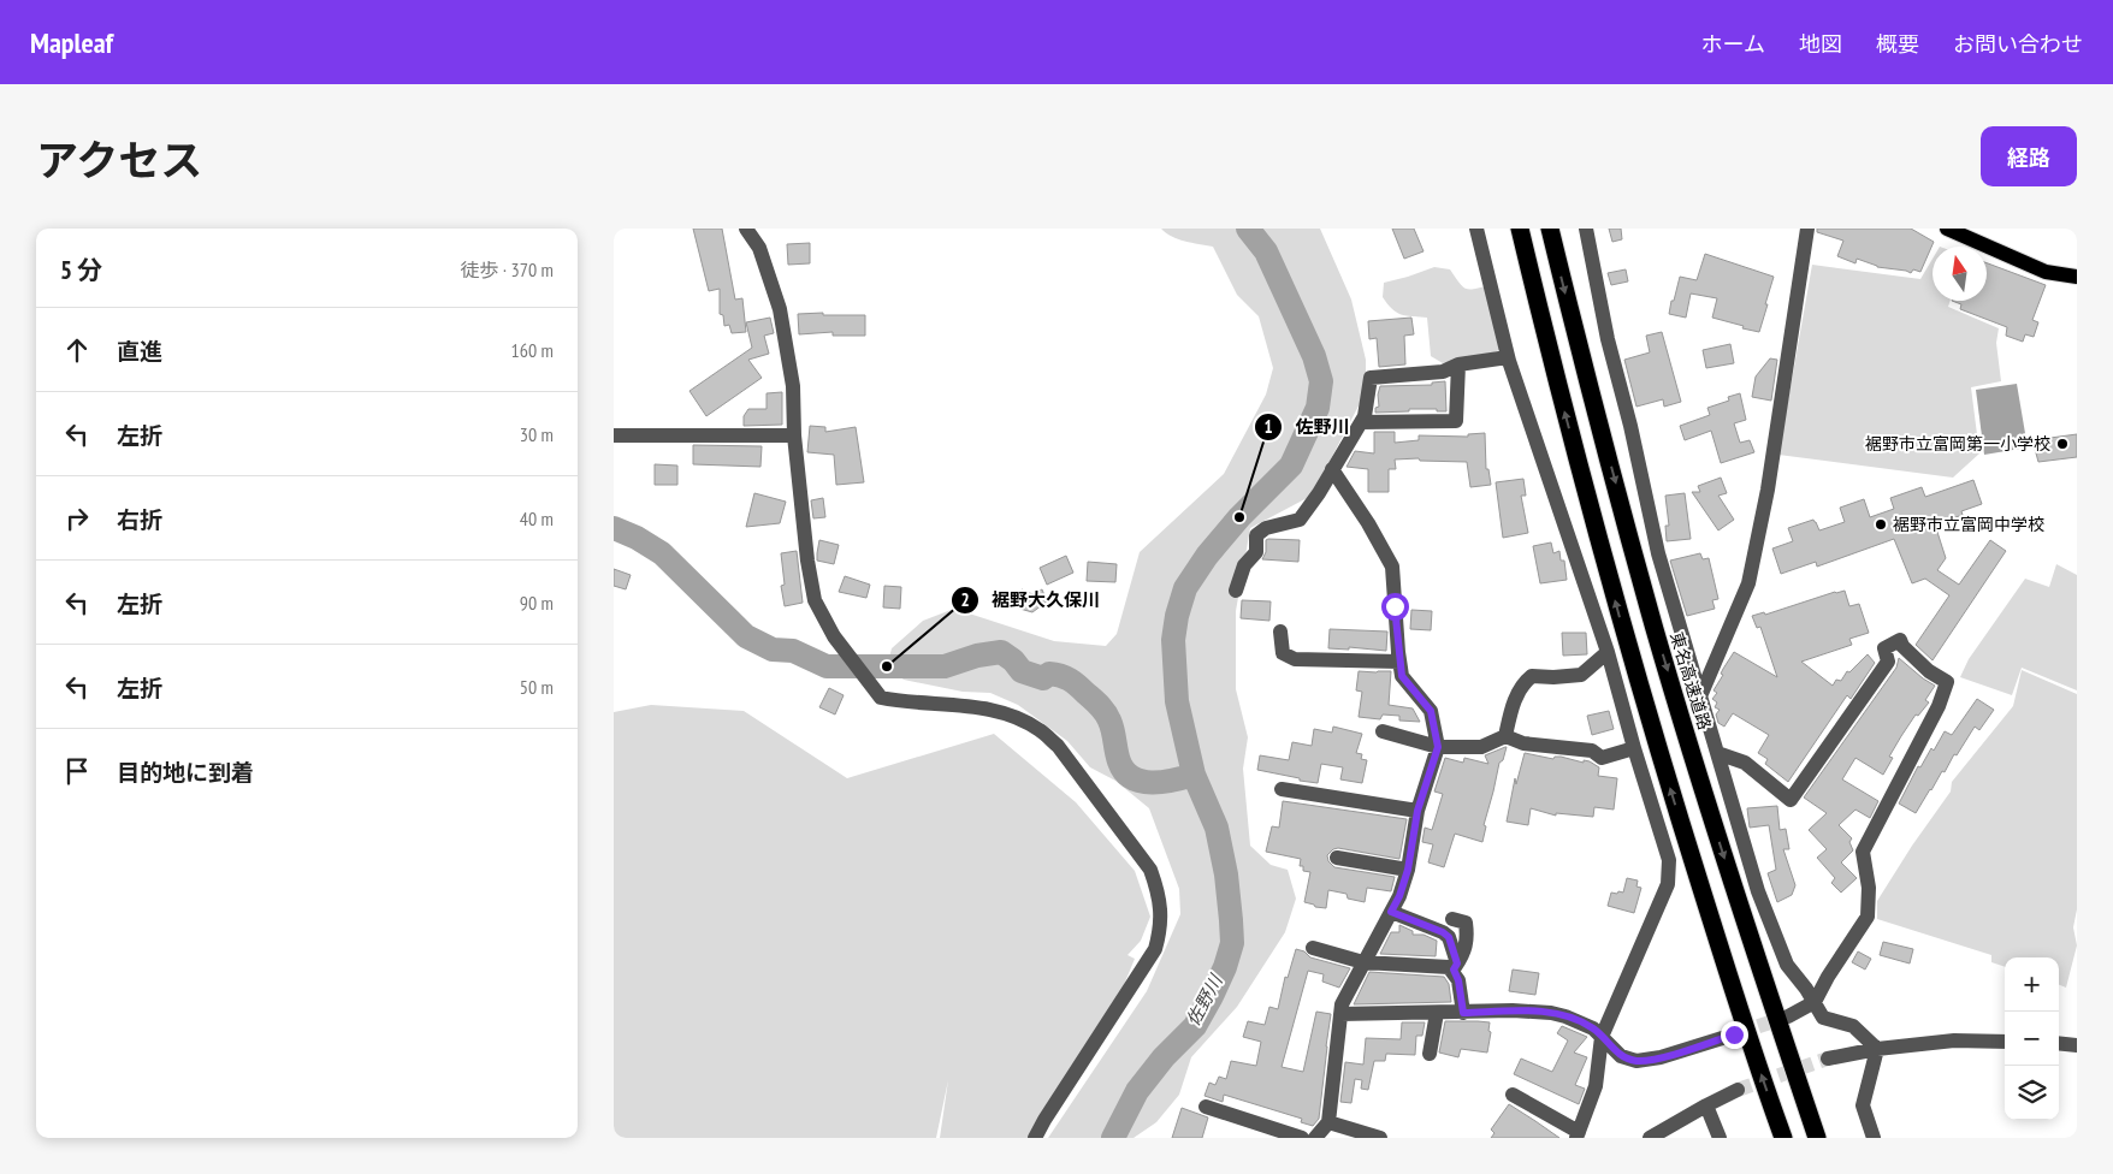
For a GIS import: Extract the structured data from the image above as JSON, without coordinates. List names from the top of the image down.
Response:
{
  "streets": {
    "highway": ["東名高速道路"]
  },
  "water": ["佐野川"],
  "places": [
    "裾野市立富岡第一小学校",
    "佐野川",
    "裾野市立富岡中学校",
    "裾野大久保川"
  ],
  "north": "top",
  "page": {
    "header": "Mapleaf",
    "nav": [
      "ホーム",
      "地図",
      "概要",
      "お問い合わせ"
    ],
    "title": "アクセス",
    "buttons": "経路",
    "heading": ["5 分", "徒歩 · 370 m"],
    "list": [
      ["直進", "160 m"],
      ["左折", "30 m"],
      ["右折", "40 m"],
      ["左折", "90 m"],
      ["左折", "50 m"],
      "目的地に到着"
    ],
    "map_buttons": ["+", "−"]
  }
}
